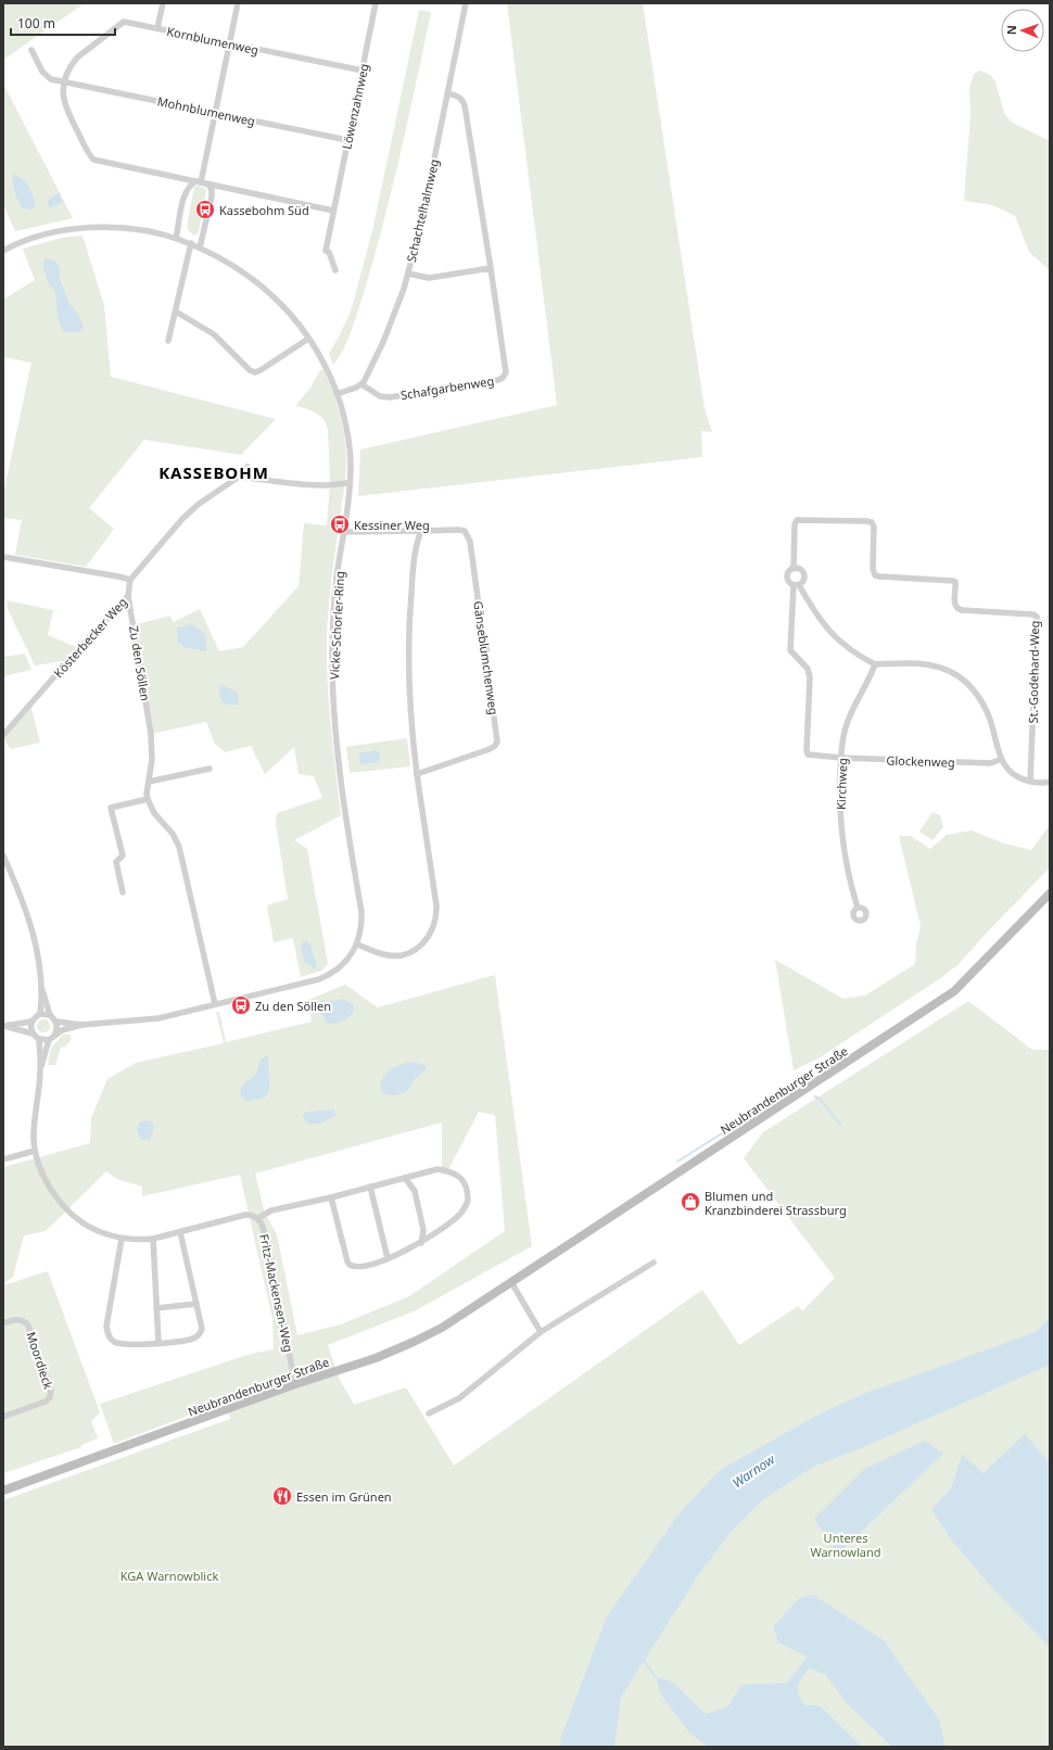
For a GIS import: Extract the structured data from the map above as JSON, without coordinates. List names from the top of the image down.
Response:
{
  "streets": {
    "main road": ["Neubrandenburger Straße"],
    "street": [
      "Kornblumenweg",
      "Löwenzahnweg",
      "Mohnblumenweg",
      "Schachtelhalmweg",
      "Schafgarbenweg",
      "Vicke-Schorler-Ring",
      "Kösterbecker Weg",
      "Gänseblümchenweg",
      "Zu den Söllen",
      "St.-Godehard-Weg",
      "Glockenweg",
      "Kirchweg",
      "Fritz-Mackensen-Weg",
      "Moordieck"
    ]
  },
  "crossings": [
    ["Kornblumenweg", "Löwenzahnweg"],
    ["Kornblumenweg", "Mohnblumenweg"],
    ["Löwenzahnweg", "Mohnblumenweg"],
    ["Schachtelhalmweg", "Schafgarbenweg"],
    ["Vicke-Schorler-Ring", "Gänseblümchenweg"],
    ["Vicke-Schorler-Ring", "Fritz-Mackensen-Weg"],
    ["Kösterbecker Weg", "Zu den Söllen"],
    ["Glockenweg", "Kirchweg"],
    ["Neubrandenburger Straße", "Fritz-Mackensen-Weg"]
  ],
  "districts": ["KASSEBOHM"],
  "water": ["Warnow"],
  "parks": ["Unteres Warnowland", "KGA Warnowblick"],
  "places": {
    "bus stop": ["Kassebohm Süd", "Kessiner Weg", "Zu den Söllen"],
    "shop": ["Blumen und Kranzbinderei Strassburg"],
    "restaurant": ["Essen im Grünen"]
  },
  "scale_bar": "100 m",
  "north": "left"
}
